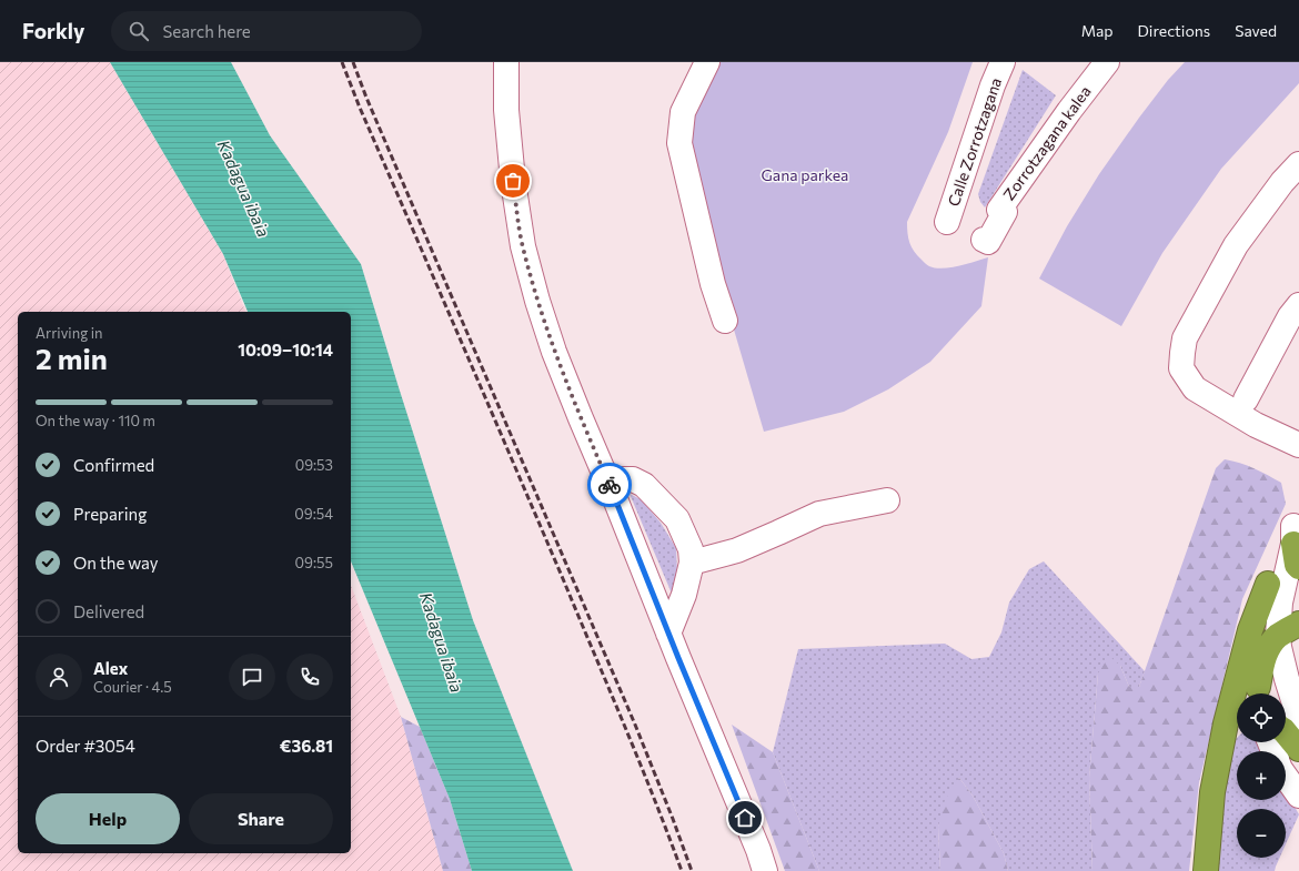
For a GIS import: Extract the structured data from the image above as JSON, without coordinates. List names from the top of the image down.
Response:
{
  "streets": {
    "street": ["Calle Zorrotzagana", "Zorrotzagana kalea"]
  },
  "water": ["Kadagua ibaia"],
  "parks": ["Gana parkea"],
  "page": {
    "header": "Forkly",
    "search": "Search here",
    "nav": ["Map", "Directions", "Saved"],
    "heading": ["2 min", "Arriving in", "10:09–10:14"],
    "panel": [
      "Alex",
      "Courier · 4.5",
      "Order #3054",
      "€36.81"
    ],
    "bar": "On the way · 110 m",
    "list": [
      ["Confirmed", "09:53"],
      ["Preparing", "09:54"],
      ["On the way", "09:55"],
      "Delivered"
    ],
    "map_buttons": ["+", "−"],
    "buttons": ["Help", "Share"]
  }
}
